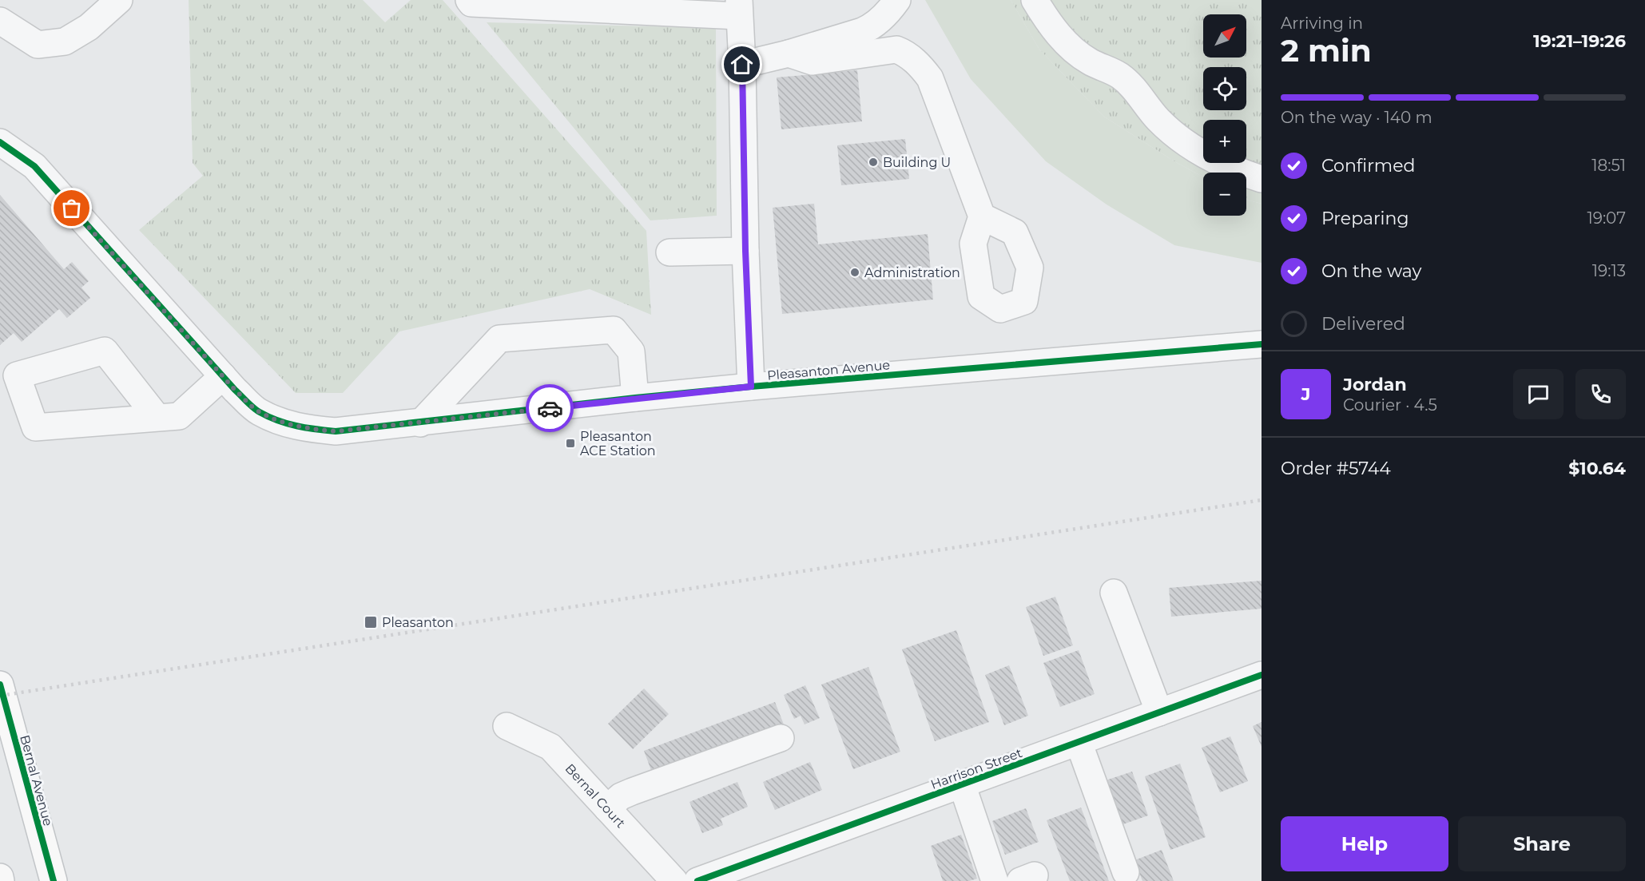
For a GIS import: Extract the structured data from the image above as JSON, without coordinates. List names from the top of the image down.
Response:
{
  "streets": {
    "main road": ["Bernal Avenue"],
    "street": ["Pleasanton Avenue", "Harrison Street", "Bernal Court"]
  },
  "places": {
    "other": ["Building U", "Administration"],
    "transit": ["Pleasanton ACE Station", "Pleasanton"]
  },
  "north": "top right",
  "page": {
    "heading": ["2 min", "Arriving in", "19:21–19:26"],
    "panel": [
      "Jordan",
      "Courier · 4.5",
      "Order #5744",
      "$10.64"
    ],
    "map_buttons": ["+", "−"],
    "bar": "On the way · 140 m",
    "list": [
      ["Confirmed", "18:51"],
      ["Preparing", "19:07"],
      ["On the way", "19:13"],
      "Delivered"
    ],
    "round": "J",
    "buttons": ["Help", "Share"]
  }
}
